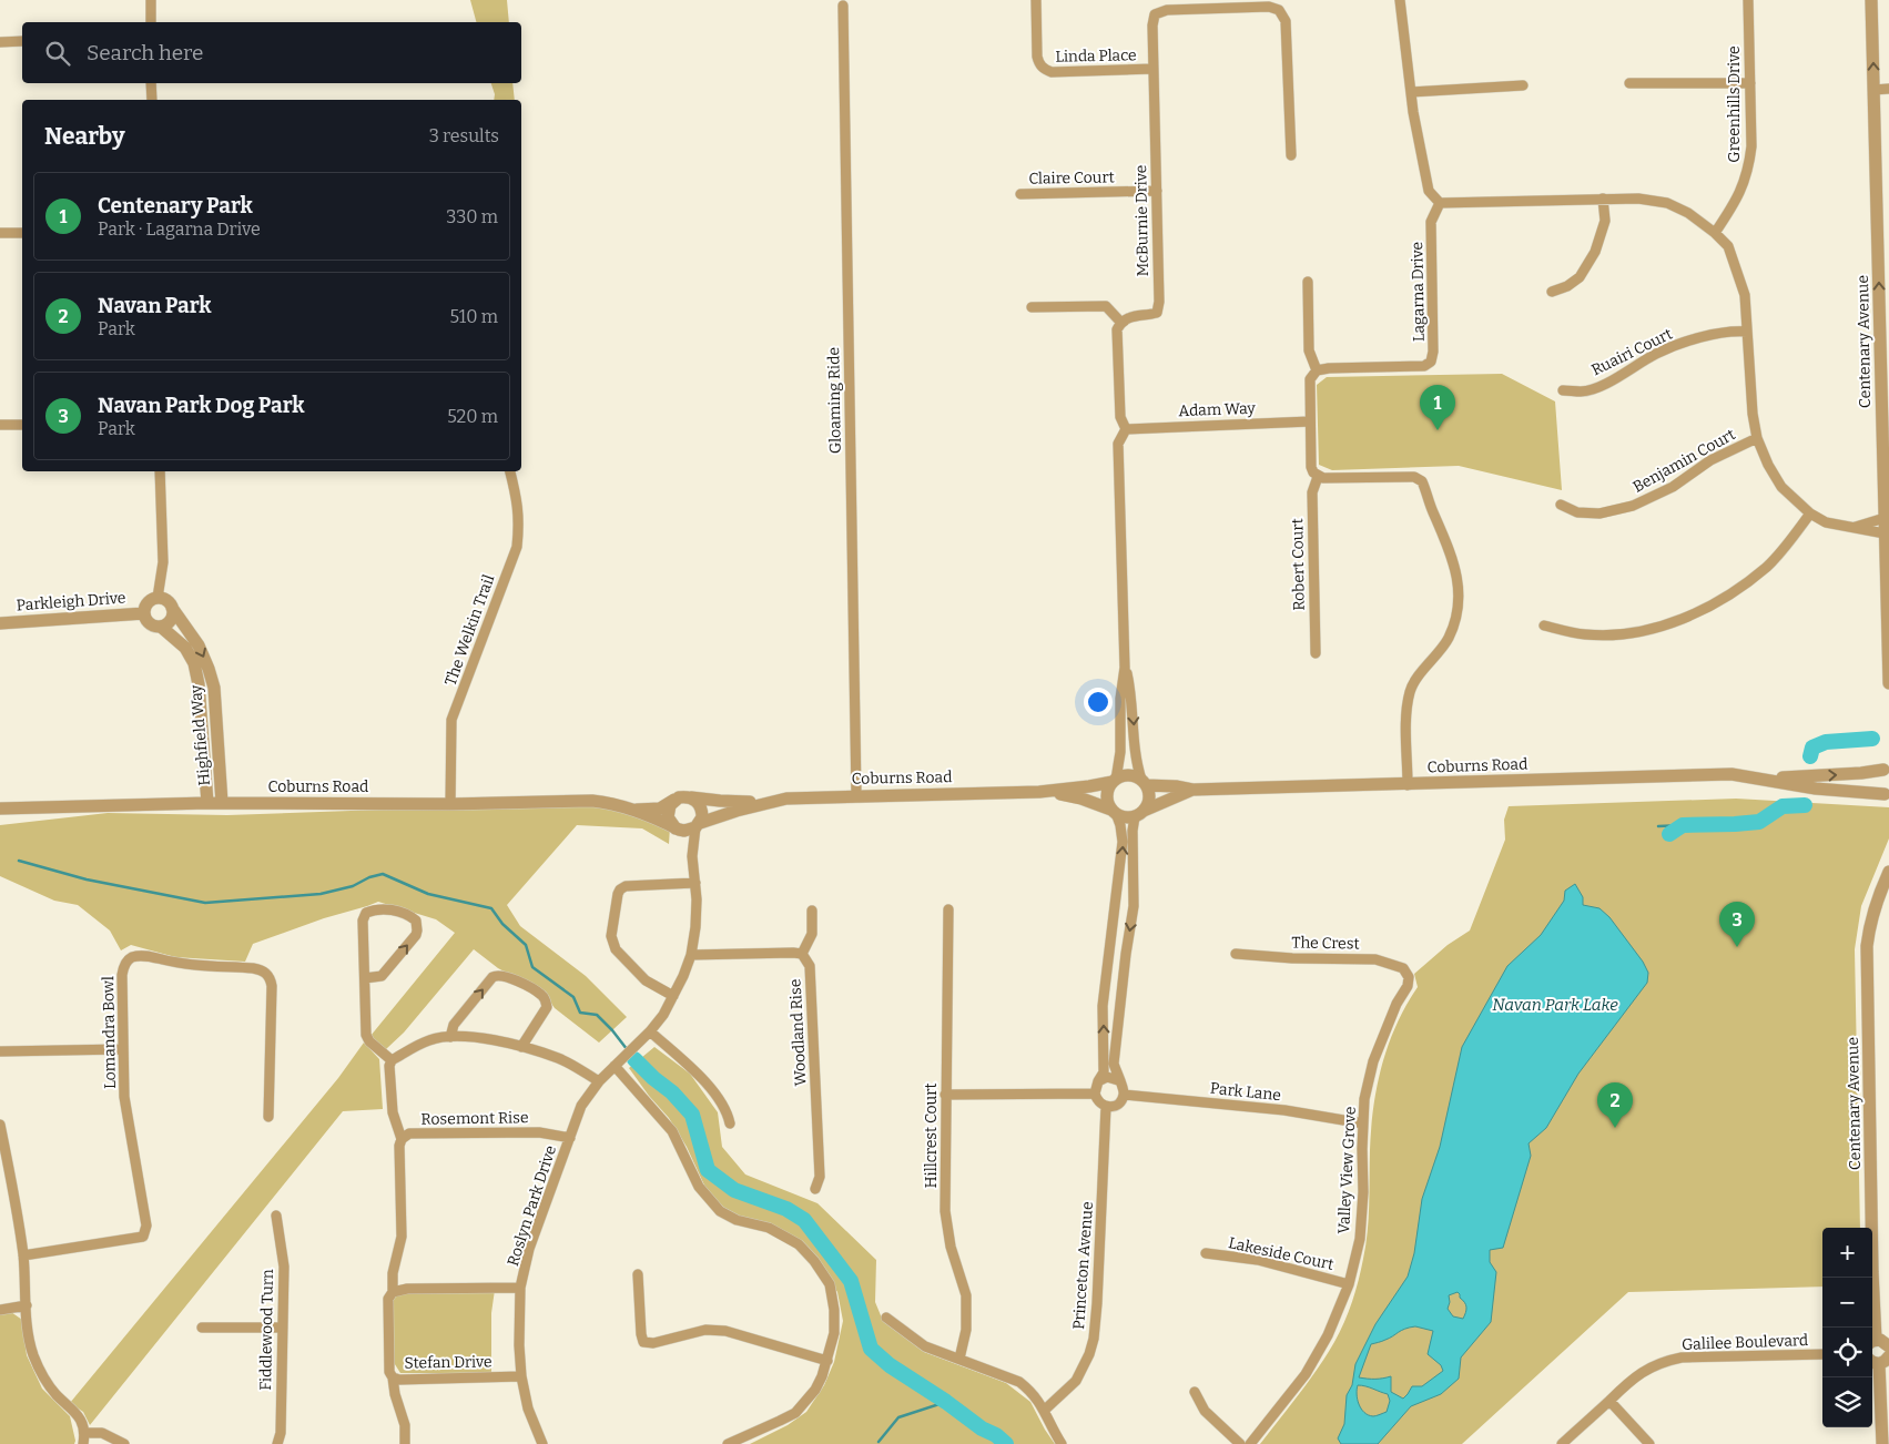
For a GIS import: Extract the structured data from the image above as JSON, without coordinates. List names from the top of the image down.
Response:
{
  "streets": {
    "street": [
      "Linda Place",
      "Greenhills Drive",
      "Claire Court",
      "McBurnie Drive",
      "Lagarna Drive",
      "Centenary Avenue",
      "Ruairi Court",
      "Gloaming Ride",
      "Adam Way",
      "Benjamin Court",
      "Robert Court",
      "Parkleigh Drive",
      "The Welkin Trail",
      "Highfield Way",
      "Coburns Road",
      "The Crest",
      "Lomandra Bowl",
      "Woodland Rise",
      "Park Lane",
      "Rosemont Rise",
      "Hillcrest Court",
      "Valley View Grove",
      "Roslyn Park Drive",
      "Lakeside Court",
      "Princeton Avenue",
      "Fiddlewood Turn",
      "Galilee Boulevard",
      "Stefan Drive"
    ]
  },
  "crossings": [
    ["Linda Place", "McBurnie Drive"],
    ["Claire Court", "McBurnie Drive"],
    ["Gloaming Ride", "Coburns Road"],
    ["Parkleigh Drive", "Highfield Way"],
    ["The Welkin Trail", "Coburns Road"],
    ["Highfield Way", "Coburns Road"],
    ["Coburns Road", "Roslyn Park Drive"],
    ["The Crest", "Valley View Grove"],
    ["Park Lane", "Valley View Grove"],
    ["Park Lane", "Princeton Avenue"],
    ["Rosemont Rise", "Roslyn Park Drive"],
    ["Rosemont Rise", "Stefan Drive"],
    ["Valley View Grove", "Lakeside Court"],
    ["Roslyn Park Drive", "Stefan Drive"]
  ],
  "water": ["Navan Park Lake"],
  "page": {
    "search": "Search here",
    "heading": ["Nearby", "3 results"],
    "list": [
      {
        "mark": "1",
        "name": "Centenary Park",
        "note": "Park · Lagarna Drive",
        "value": "330 m"
      },
      {
        "mark": "2",
        "name": "Navan Park",
        "note": "Park",
        "value": "510 m"
      },
      {
        "mark": "3",
        "name": "Navan Park Dog Park",
        "note": "Park",
        "value": "520 m"
      }
    ],
    "pins": ["1", "3", "2"],
    "map_buttons": ["+", "−"]
  }
}
